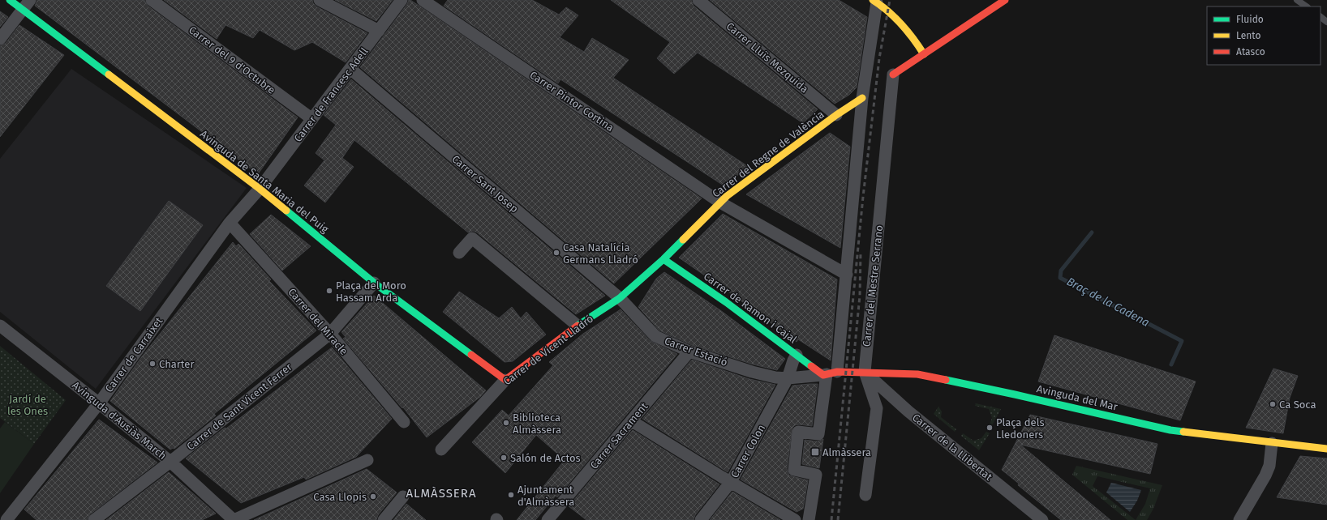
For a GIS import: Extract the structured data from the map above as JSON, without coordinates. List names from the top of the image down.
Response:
{
  "streets": {
    "street": [
      "Carrer Lluïs Mezquida",
      "Carrer del 9 d'Octubre",
      "Carrer de Francesc Adell",
      "Carrer Pintor Cortina",
      "Carrer del Regne de València",
      "Avinguda de Santa Maria del Puig",
      "Carrer Sant Josep",
      "Carrer del Mestre Serrano",
      "Carrer de Ramon i Cajal",
      "Carrer del Miracle",
      "Carrer de Vicent Lladró",
      "Carrer Estació",
      "Carrer de Carraixet",
      "Avinguda del Mar",
      "Carrer de Sant Vicent Ferrer",
      "Avinguda d'Ausiàs March",
      "Carrer Sacrament",
      "Carrer de la Llibertat",
      "Carrer Colon"
    ]
  },
  "crossings": [
    ["Carrer Lluïs Mezquida", "Carrer del Regne de València"],
    ["Carrer del 9 d'Octubre", "Carrer de Francesc Adell"],
    ["Carrer de Francesc Adell", "Avinguda de Santa Maria del Puig"],
    ["Carrer de Francesc Adell", "Carrer Sant Josep"],
    ["Carrer de Francesc Adell", "Carrer de Carraixet"],
    ["Carrer Pintor Cortina", "Carrer del Regne de València"],
    ["Carrer del Regne de València", "Carrer de Ramon i Cajal"],
    ["Carrer del Regne de València", "Carrer de Vicent Lladró"],
    ["Avinguda de Santa Maria del Puig", "Carrer de Vicent Lladró"],
    ["Avinguda de Santa Maria del Puig", "Carrer de Carraixet"],
    ["Avinguda de Santa Maria del Puig", "Carrer de Sant Vicent Ferrer"],
    ["Carrer Sant Josep", "Carrer de Vicent Lladró"],
    ["Carrer Sant Josep", "Carrer Estació"],
    ["Carrer del Mestre Serrano", "Avinguda del Mar"],
    ["Carrer del Mestre Serrano", "Carrer de la Llibertat"],
    ["Carrer de Ramon i Cajal", "Carrer de Vicent Lladró"],
    ["Carrer de Ramon i Cajal", "Avinguda del Mar"],
    ["Carrer de Ramon i Cajal", "Carrer Colon"],
    ["Carrer del Miracle", "Carrer de Carraixet"],
    ["Carrer del Miracle", "Carrer de Sant Vicent Ferrer"],
    ["Carrer de Vicent Lladró", "Carrer Estació"],
    ["Carrer Estació", "Carrer Sacrament"],
    ["Carrer Estació", "Carrer Colon"],
    ["Carrer de Carraixet", "Avinguda d'Ausiàs March"],
    ["Avinguda del Mar", "Carrer de la Llibertat"],
    ["Carrer de Sant Vicent Ferrer", "Avinguda d'Ausiàs March"]
  ],
  "districts": ["ALMÀSSERA"],
  "water": ["Braç de la Cadena"],
  "parks": ["Jardí de les Ones"],
  "places": {
    "other": [
      "Casa Natalícia Germans Lladró",
      "Plaça del Moro Hassam Arda",
      "Charter",
      "Ca Soca",
      "Biblioteca Almàssera",
      "Plaça dels Lledoners",
      "Salón de Actos",
      "Ajuntament d'Almàssera",
      "Casa Llopis"
    ],
    "transit": ["Almàssera"]
  },
  "legend": ["Fluido", "Lento", "Atasco"]
}
